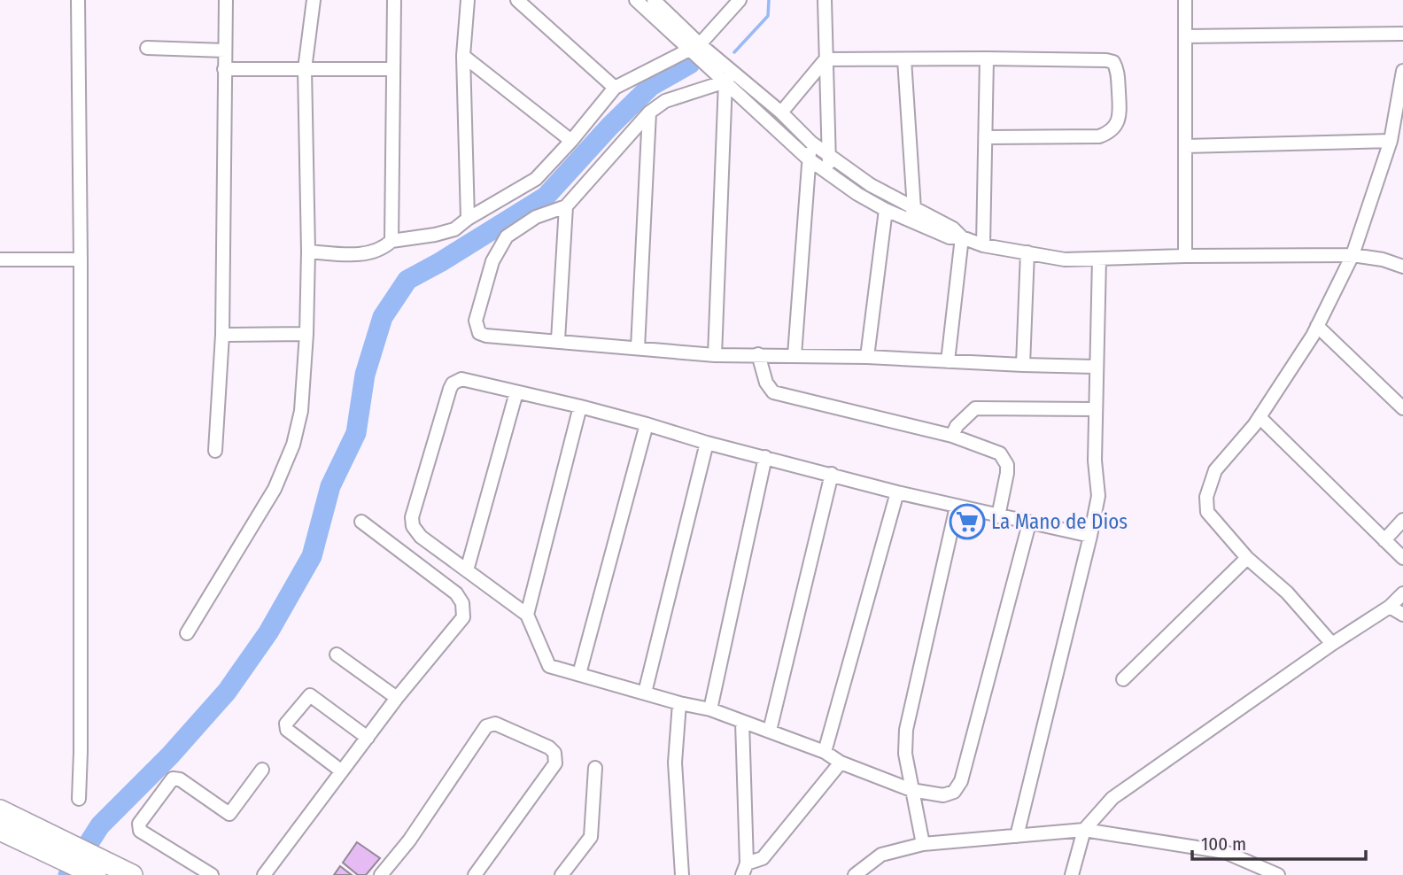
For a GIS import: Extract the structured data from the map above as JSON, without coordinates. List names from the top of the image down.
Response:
{
  "places": {
    "supermarket": ["La Mano de Dios"]
  },
  "scale_bar": "100 m"
}
